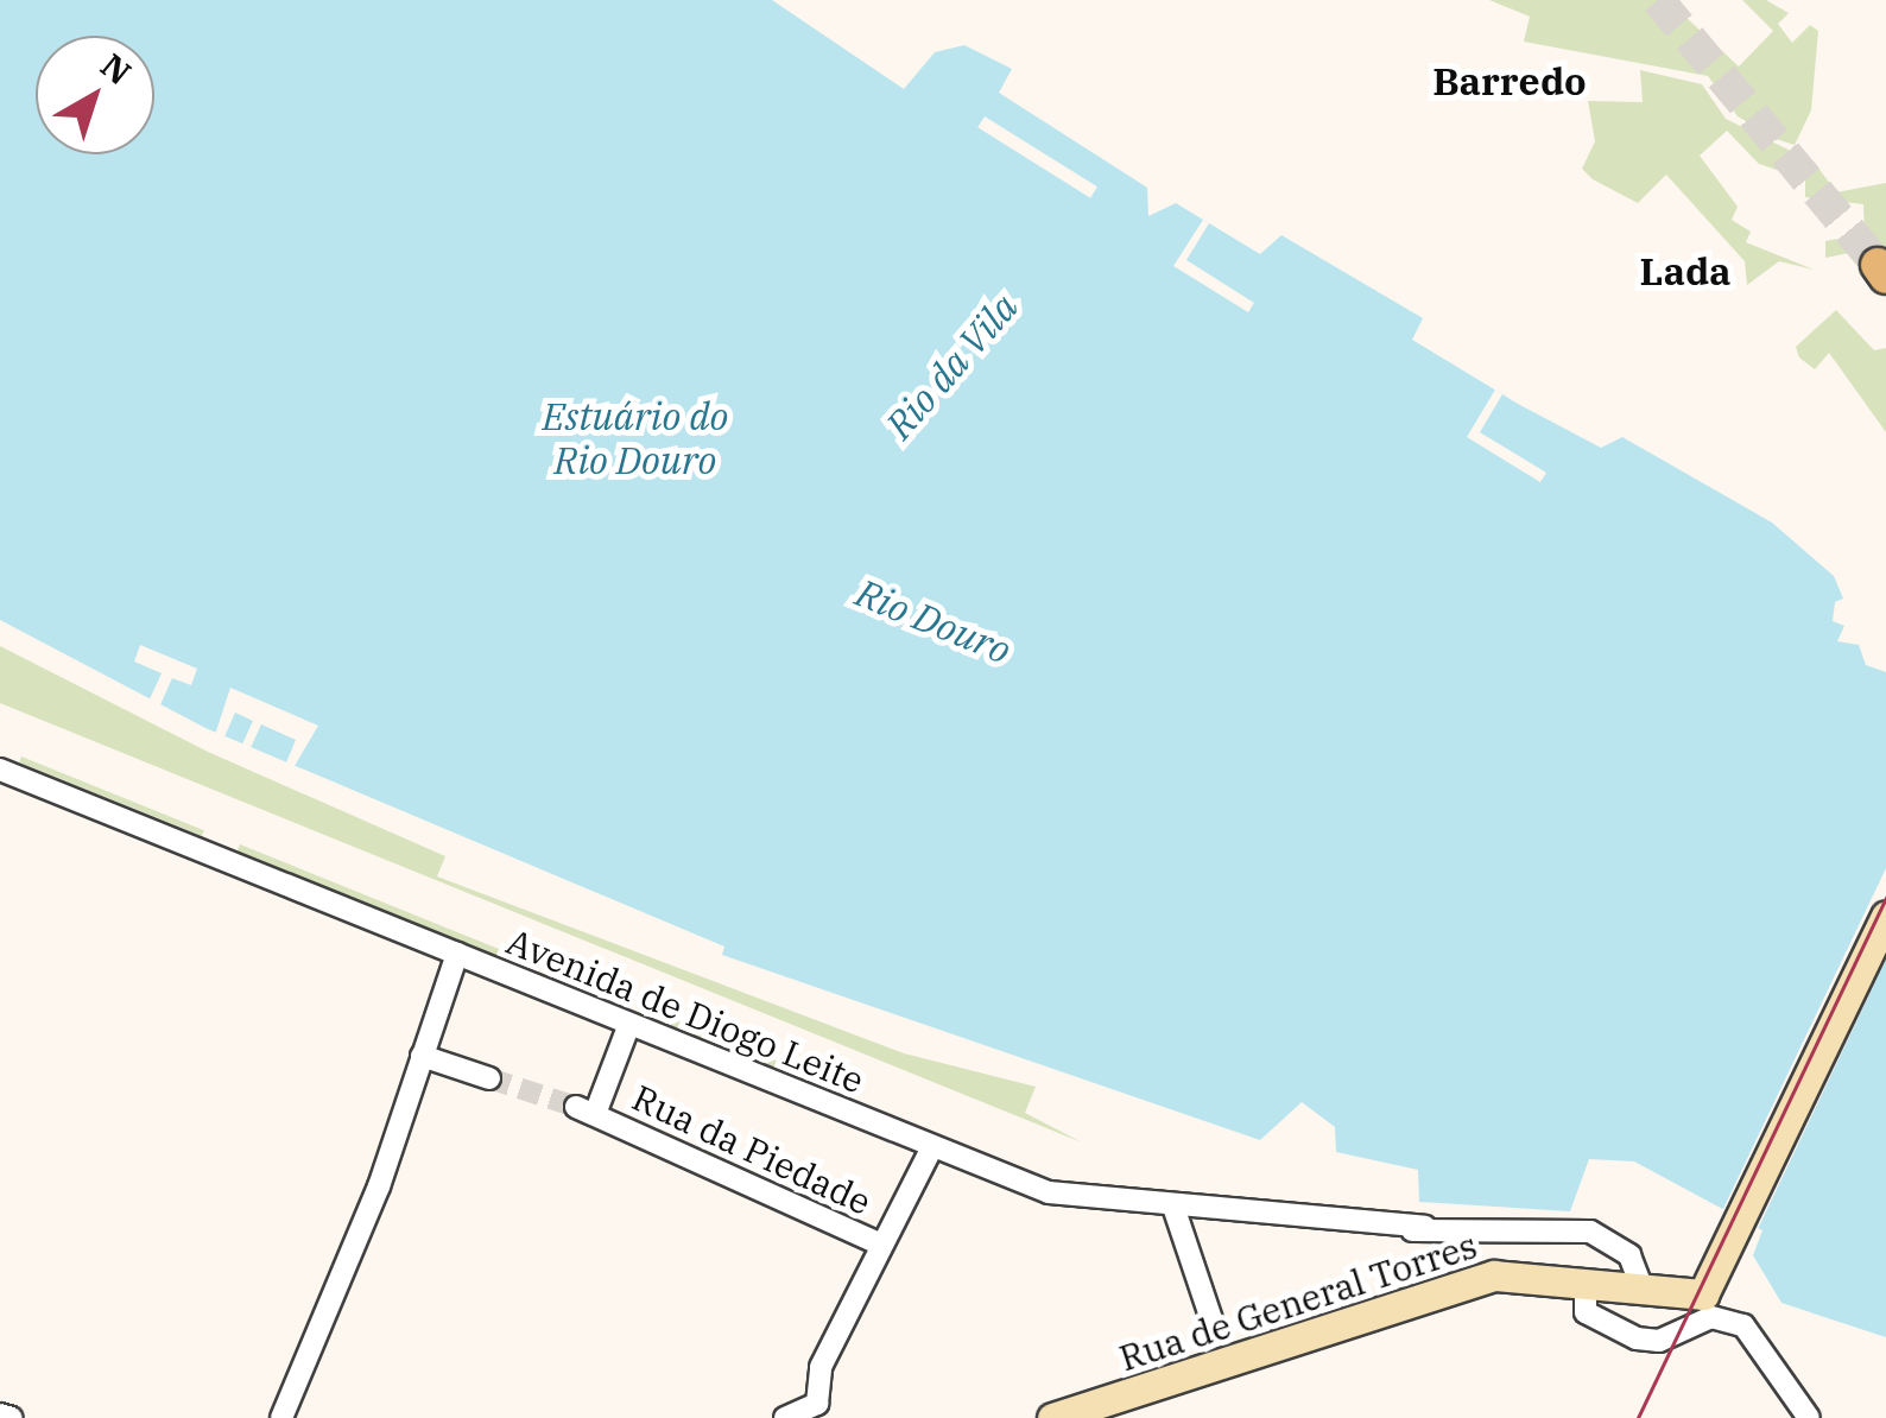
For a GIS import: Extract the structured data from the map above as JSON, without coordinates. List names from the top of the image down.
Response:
{
  "streets": {
    "main road": ["Rua de General Torres"],
    "street": ["Avenida de Diogo Leite", "Rua da Piedade"]
  },
  "crossings": [
    ["Avenida de Diogo Leite", "Rua da Piedade"],
    ["Avenida de Diogo Leite", "Rua de General Torres"]
  ],
  "districts": ["Barredo", "Lada"],
  "water": ["Rio da Vila", "Estuário do Rio Douro", "Rio Douro"],
  "north": "top right"
}
